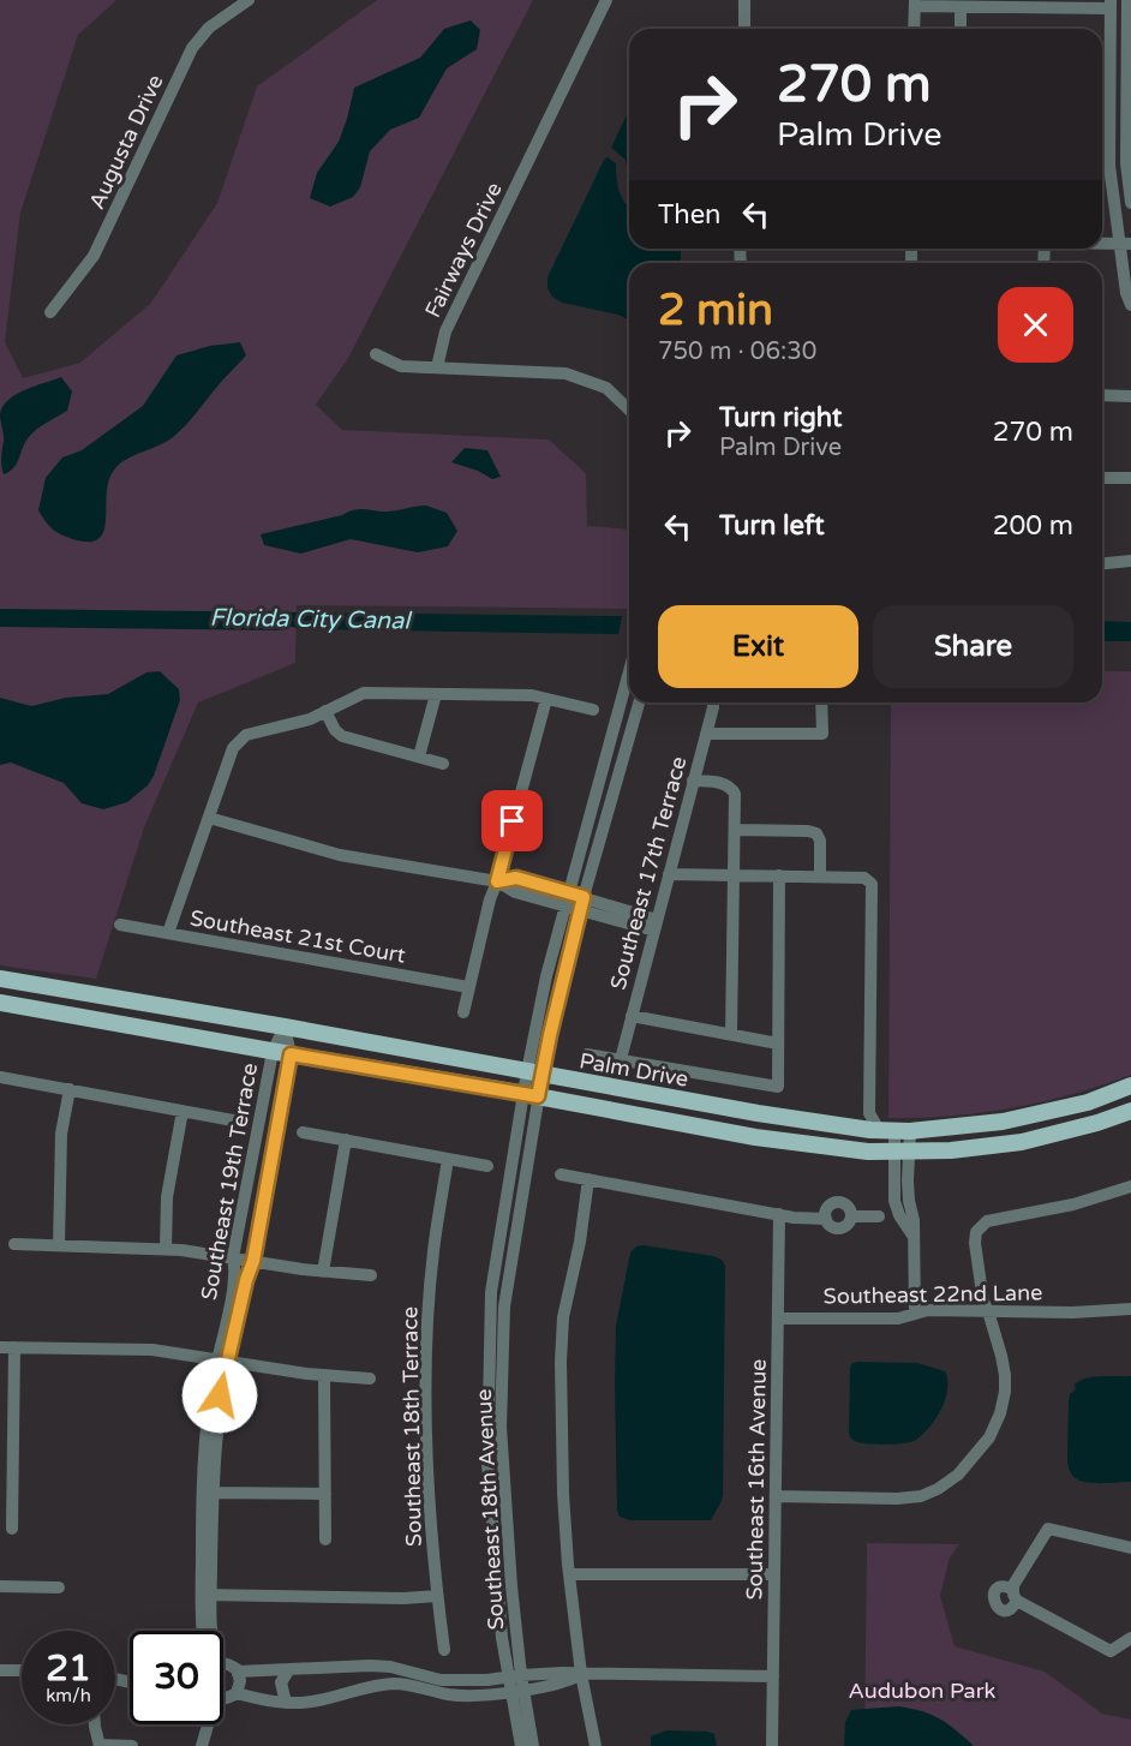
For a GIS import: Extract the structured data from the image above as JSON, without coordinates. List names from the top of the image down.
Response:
{
  "streets": {
    "main road": ["Palm Drive"],
    "street": [
      "Augusta Drive",
      "Fairways Drive",
      "Southeast 17th Terrace",
      "Southeast 21st Court",
      "Southeast 19th Terrace",
      "Southeast 22nd Lane",
      "Southeast 18th Terrace",
      "Southeast 16th Avenue"
    ]
  },
  "crossings": [
    ["Palm Drive", "Southeast 19th Terrace"],
    ["Southeast 22nd Lane", "Southeast 16th Avenue"]
  ],
  "water": ["Florida City Canal"],
  "parks": ["Audubon Park"],
  "page": {
    "turn": ["270 m", "Palm Drive"],
    "then": "Then",
    "heading": ["2 min", "750 m · 06:30"],
    "list": [
      {
        "name": "Turn right",
        "note": "Palm Drive",
        "value": "270 m"
      },
      {
        "name": "Turn left",
        "value": "200 m"
      }
    ],
    "buttons": ["Exit", "Share"],
    "speed": "21 km/h",
    "limit": "30"
  }
}
